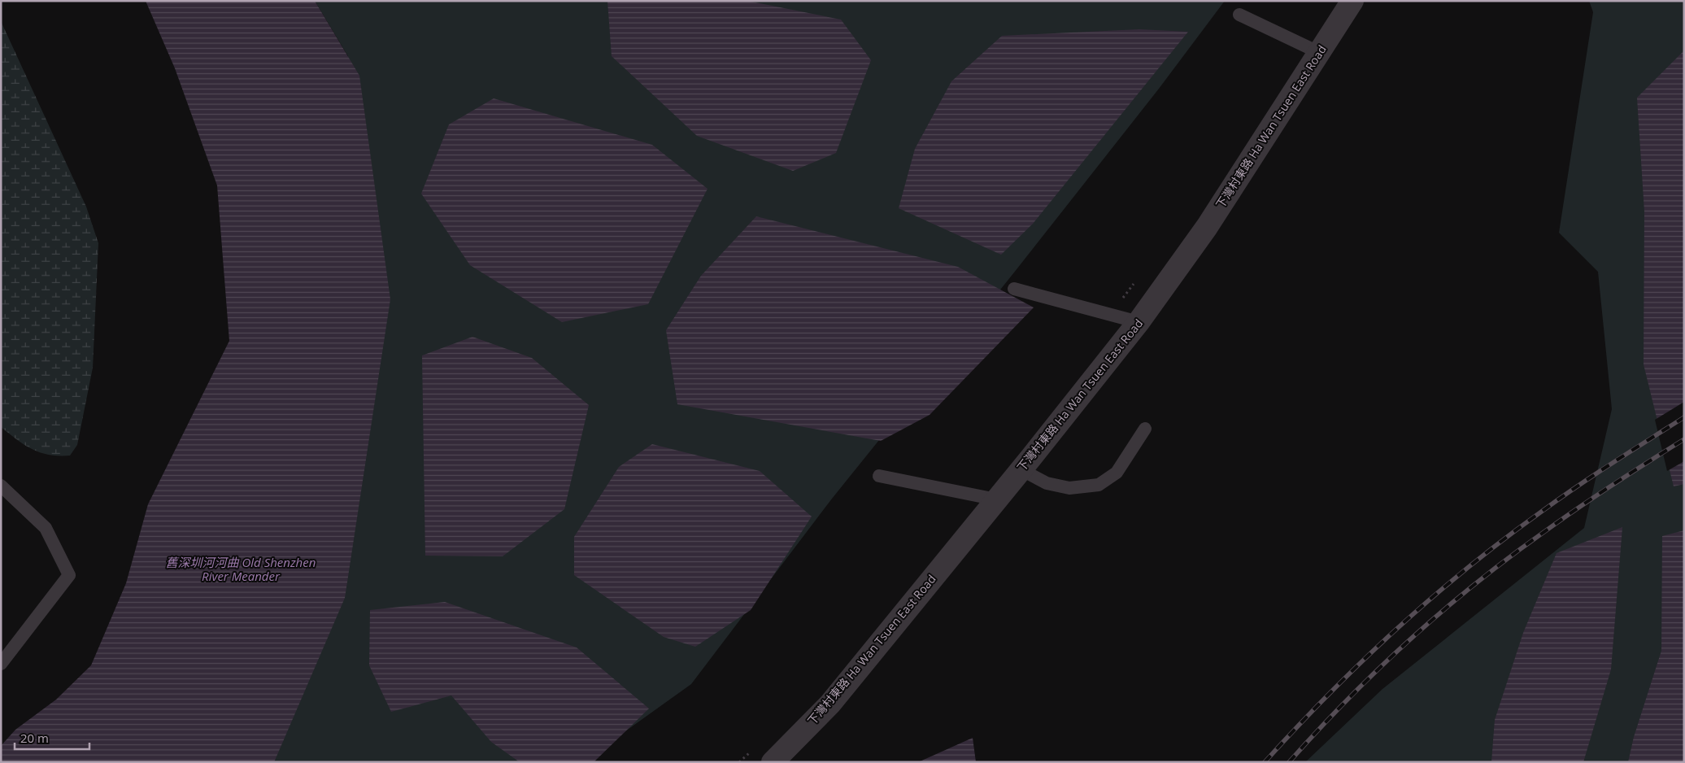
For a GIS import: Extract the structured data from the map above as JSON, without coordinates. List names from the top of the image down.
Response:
{
  "streets": {
    "street": ["下灣村東路 Ha Wan Tsuen East Road"]
  },
  "water": ["舊深圳河河曲 Old Shenzhen River Meander"],
  "scale_bar": "20 m"
}
